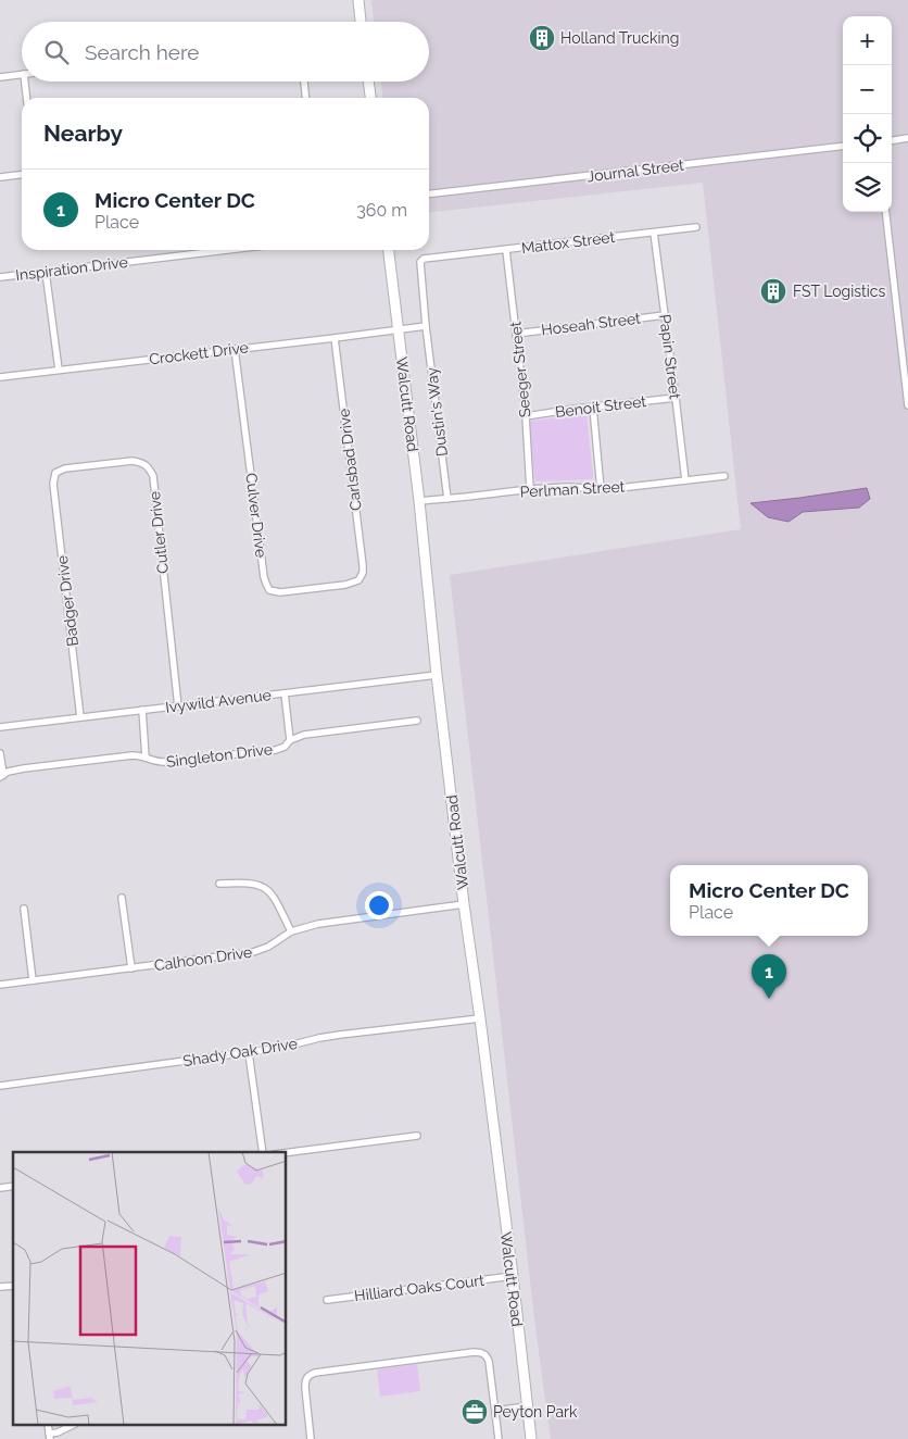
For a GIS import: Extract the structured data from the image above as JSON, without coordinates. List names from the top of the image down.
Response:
{
  "streets": {
    "street": [
      "Journal Street",
      "Mattox Street",
      "Inspiration Drive",
      "Hoseah Street",
      "Crockett Drive",
      "Papin Street",
      "Seeger Street",
      "Walcutt Road",
      "Benoit Street",
      "Dustin's Way",
      "Carlsbad Drive",
      "Perlman Street",
      "Culver Drive",
      "Cutler Drive",
      "Badger Drive",
      "Ivywild Avenue",
      "Singleton Drive",
      "Calhoon Drive",
      "Shady Oak Drive",
      "Hilliard Oaks Court"
    ]
  },
  "crossings": [
    ["Mattox Street", "Papin Street"],
    ["Mattox Street", "Seeger Street"],
    ["Mattox Street", "Dustin's Way"],
    ["Hoseah Street", "Papin Street"],
    ["Hoseah Street", "Seeger Street"],
    ["Crockett Drive", "Walcutt Road"],
    ["Crockett Drive", "Carlsbad Drive"],
    ["Crockett Drive", "Culver Drive"],
    ["Papin Street", "Benoit Street"],
    ["Papin Street", "Perlman Street"],
    ["Seeger Street", "Benoit Street"],
    ["Seeger Street", "Perlman Street"],
    ["Walcutt Road", "Perlman Street"],
    ["Walcutt Road", "Ivywild Avenue"],
    ["Walcutt Road", "Calhoon Drive"],
    ["Walcutt Road", "Shady Oak Drive"],
    ["Walcutt Road", "Hilliard Oaks Court"],
    ["Dustin's Way", "Perlman Street"],
    ["Carlsbad Drive", "Culver Drive"],
    ["Cutler Drive", "Badger Drive"],
    ["Cutler Drive", "Ivywild Avenue"],
    ["Badger Drive", "Ivywild Avenue"],
    ["Ivywild Avenue", "Singleton Drive"]
  ],
  "places": {
    "building": ["Holland Trucking", "FST Logistics"],
    "office": ["Peyton Park"]
  },
  "page": {
    "map_buttons": ["+", "−"],
    "search": "Search here",
    "heading": "Nearby",
    "list": [
      {
        "mark": "1",
        "name": "Micro Center DC",
        "note": "Place",
        "value": "360 m"
      }
    ],
    "popup": ["Micro Center DC", "Place"],
    "pins": "1"
  }
}
